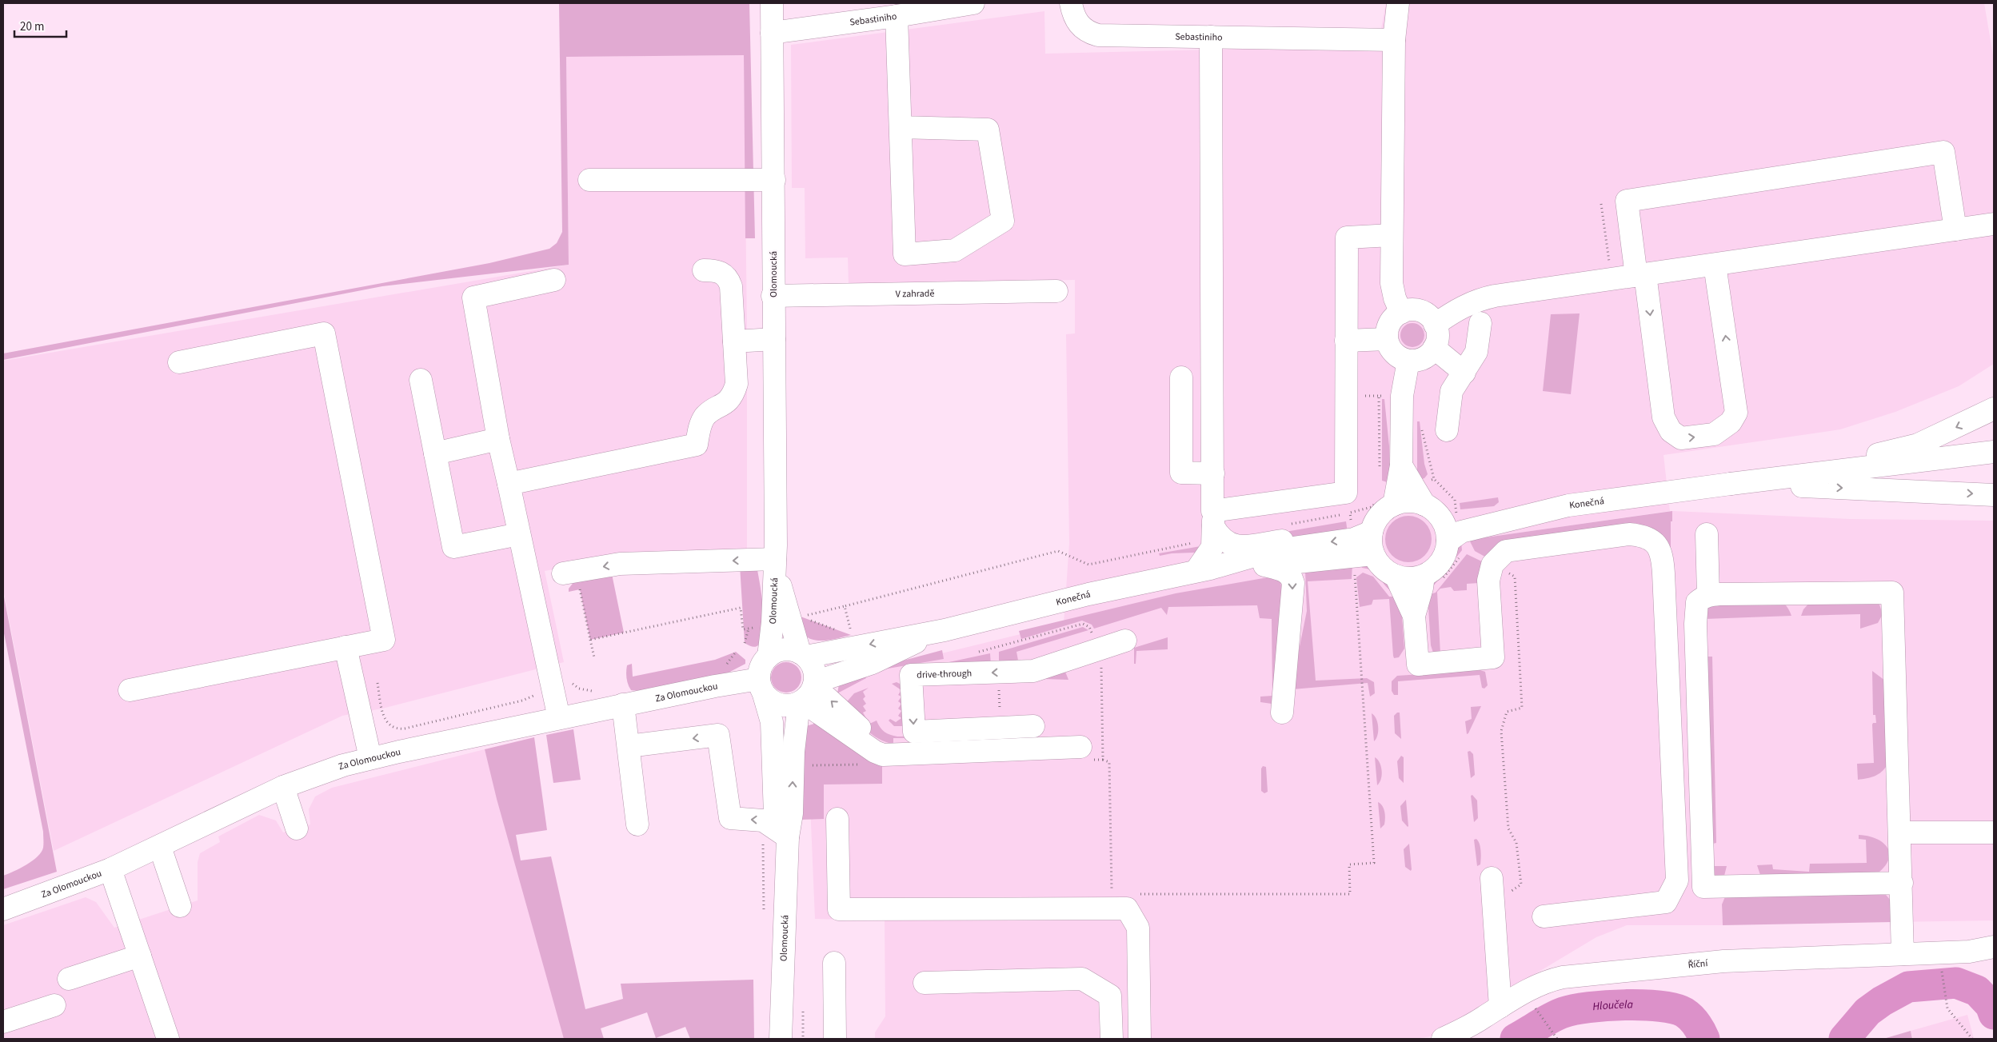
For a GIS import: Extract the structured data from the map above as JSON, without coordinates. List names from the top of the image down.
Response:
{
  "streets": {
    "main road": [
      "Sebastiniho",
      "Olomoucká",
      "V zahradě",
      "Konečná",
      "drive-through",
      "Za Olomouckou",
      "Říční"
    ]
  },
  "crossings": [
    ["Sebastiniho", "Olomoucká"],
    ["Olomoucká", "V zahradě"],
    ["Olomoucká", "Konečná"],
    ["Olomoucká", "Za Olomouckou"],
    ["Konečná", "Za Olomouckou"]
  ],
  "water": ["Hloučela"],
  "scale_bar": "20 m"
}
